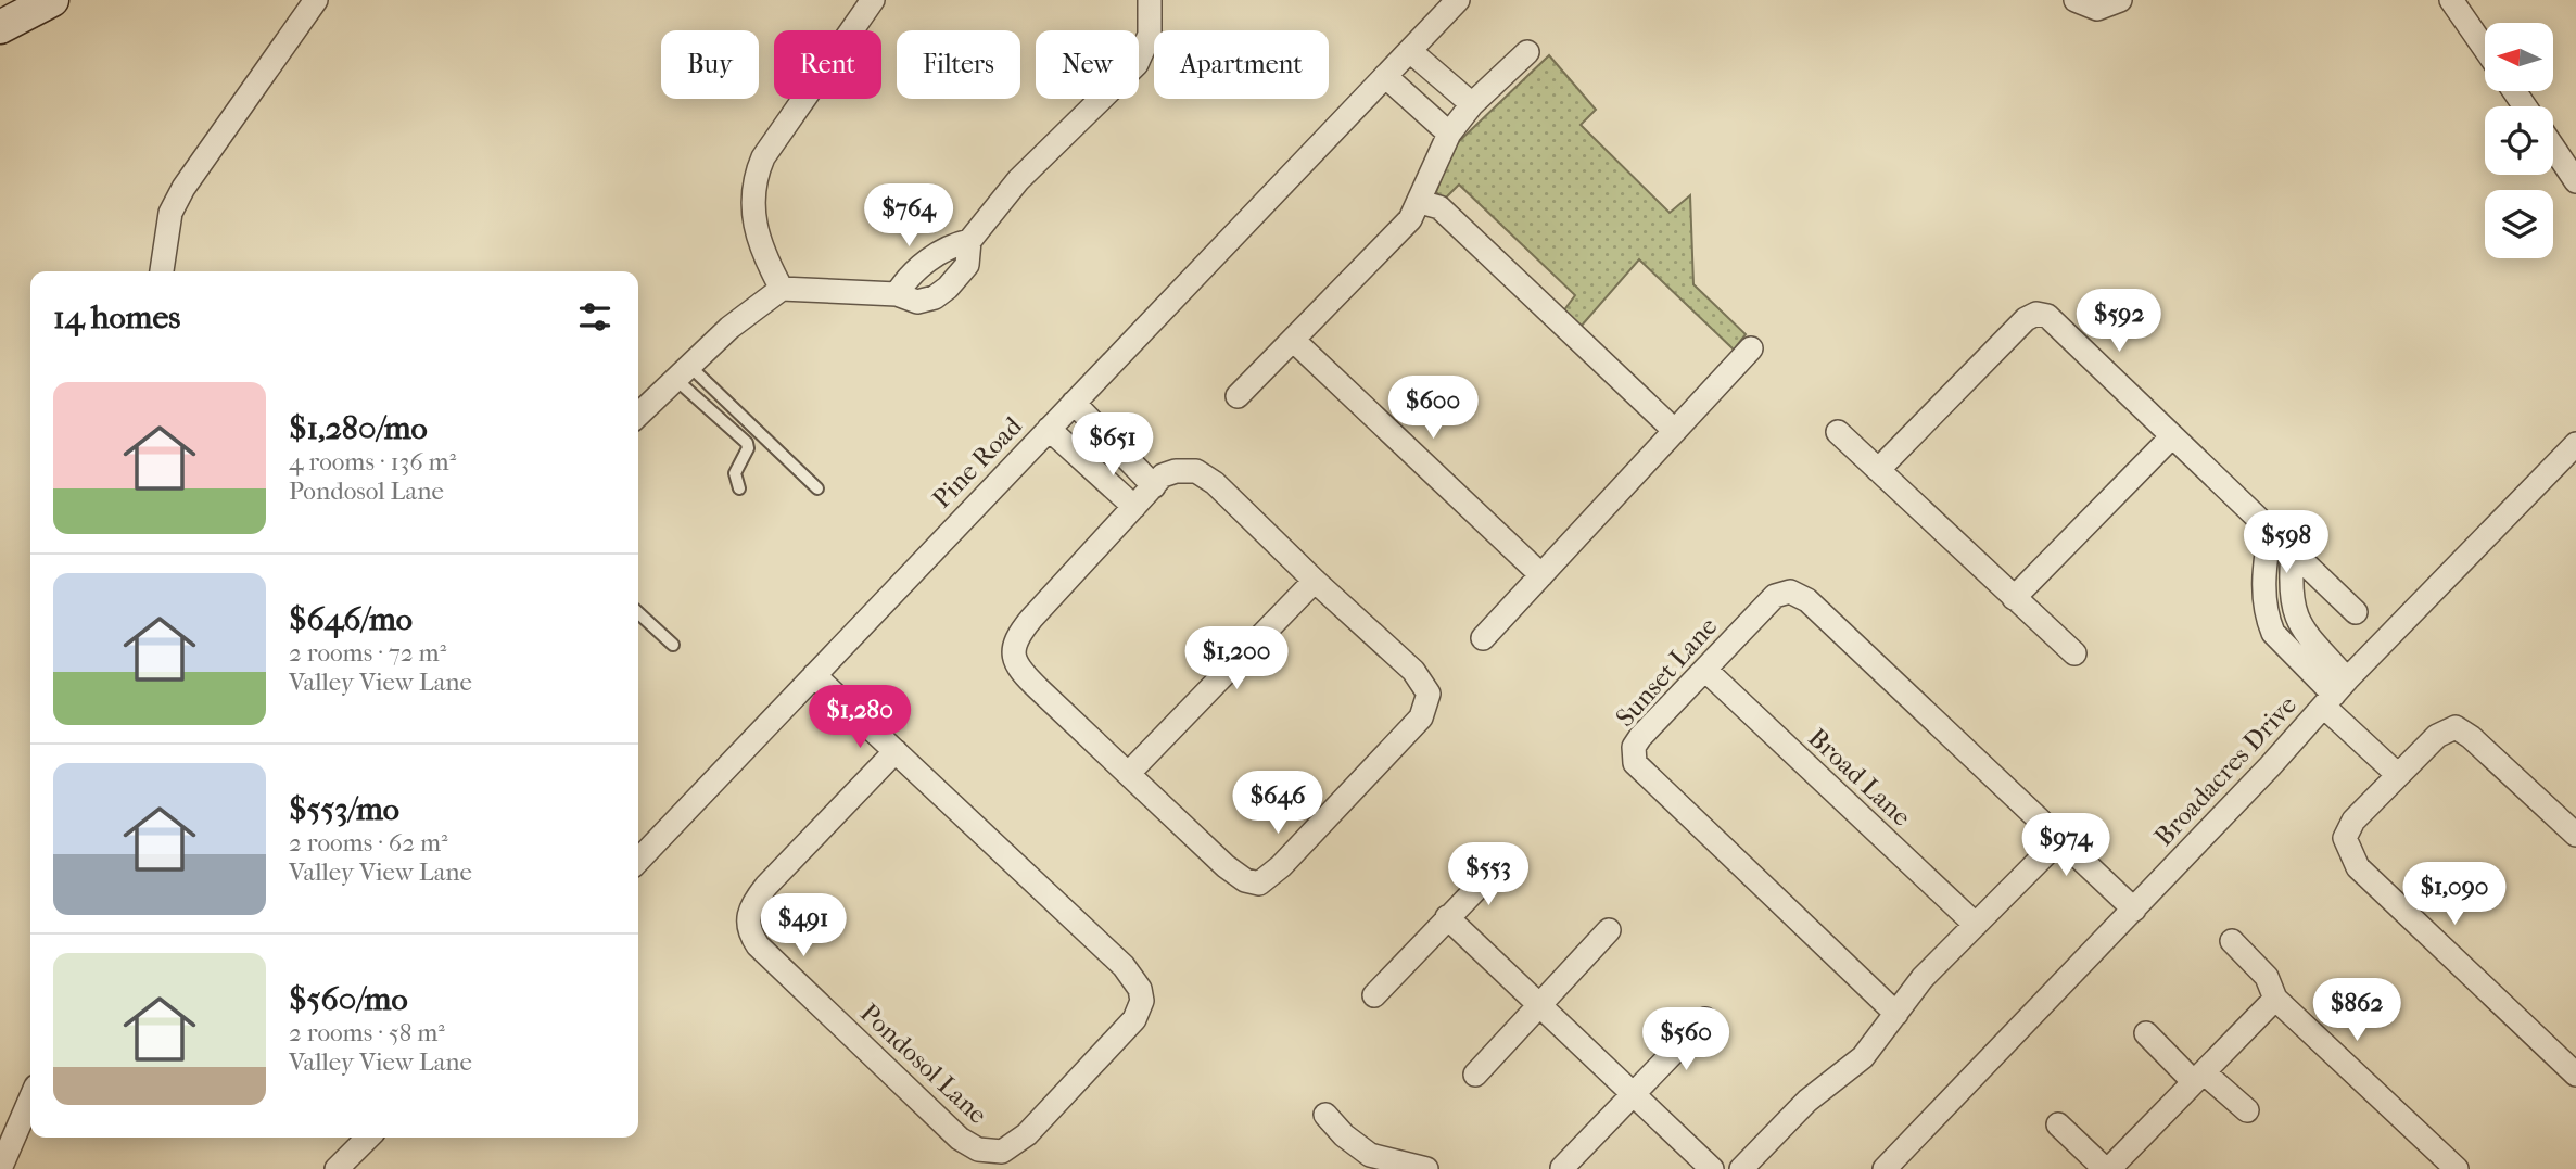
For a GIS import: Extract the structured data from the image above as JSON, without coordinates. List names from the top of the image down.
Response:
{
  "streets": {
    "street": [
      "Pine Road",
      "Sunset Lane",
      "Broadacres Drive",
      "Broad Lane",
      "Pondosol Lane"
    ]
  },
  "crossings": [
    ["Pine Road", "Pondosol Lane"],
    ["Sunset Lane", "Broadacres Drive"],
    ["Sunset Lane", "Broad Lane"]
  ],
  "north": "left",
  "page": {
    "chip": [
      "Buy",
      "Rent",
      "Filters",
      "New",
      "Apartment"
    ],
    "price": [
      "$764",
      "$592",
      "$600",
      "$651",
      "$598",
      "$1,200",
      "$1,280",
      "$646",
      "$974",
      "$553",
      "$1,090",
      "$491",
      "$862",
      "$560"
    ],
    "heading": "14 homes",
    "list": [
      {
        "name": "$1,280/mo",
        "note": "4 rooms · 136 m² · Pondosol Lane"
      },
      {
        "name": "$646/mo",
        "note": "2 rooms · 72 m² · Valley View Lane"
      },
      {
        "name": "$553/mo",
        "note": "2 rooms · 62 m² · Valley View Lane"
      },
      {
        "name": "$560/mo",
        "note": "2 rooms · 58 m² · Valley View Lane"
      }
    ]
  }
}
